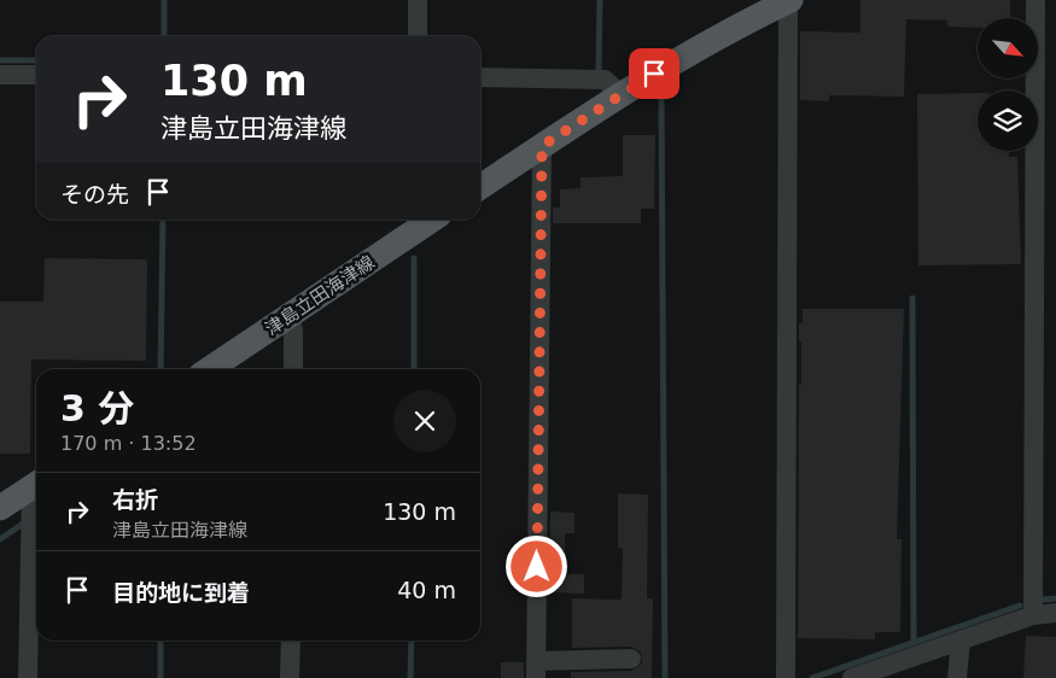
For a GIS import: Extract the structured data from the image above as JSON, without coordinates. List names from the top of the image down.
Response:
{
  "streets": {
    "main road": ["津島立田海津線"]
  },
  "north": "bottom right",
  "page": {
    "turn": ["130 m", "津島立田海津線"],
    "then": "その先",
    "heading": ["3 分", "170 m · 13:52"],
    "list": [
      {
        "name": "右折",
        "note": "津島立田海津線",
        "value": "130 m"
      },
      {
        "name": "目的地に到着",
        "value": "40 m"
      }
    ]
  }
}
